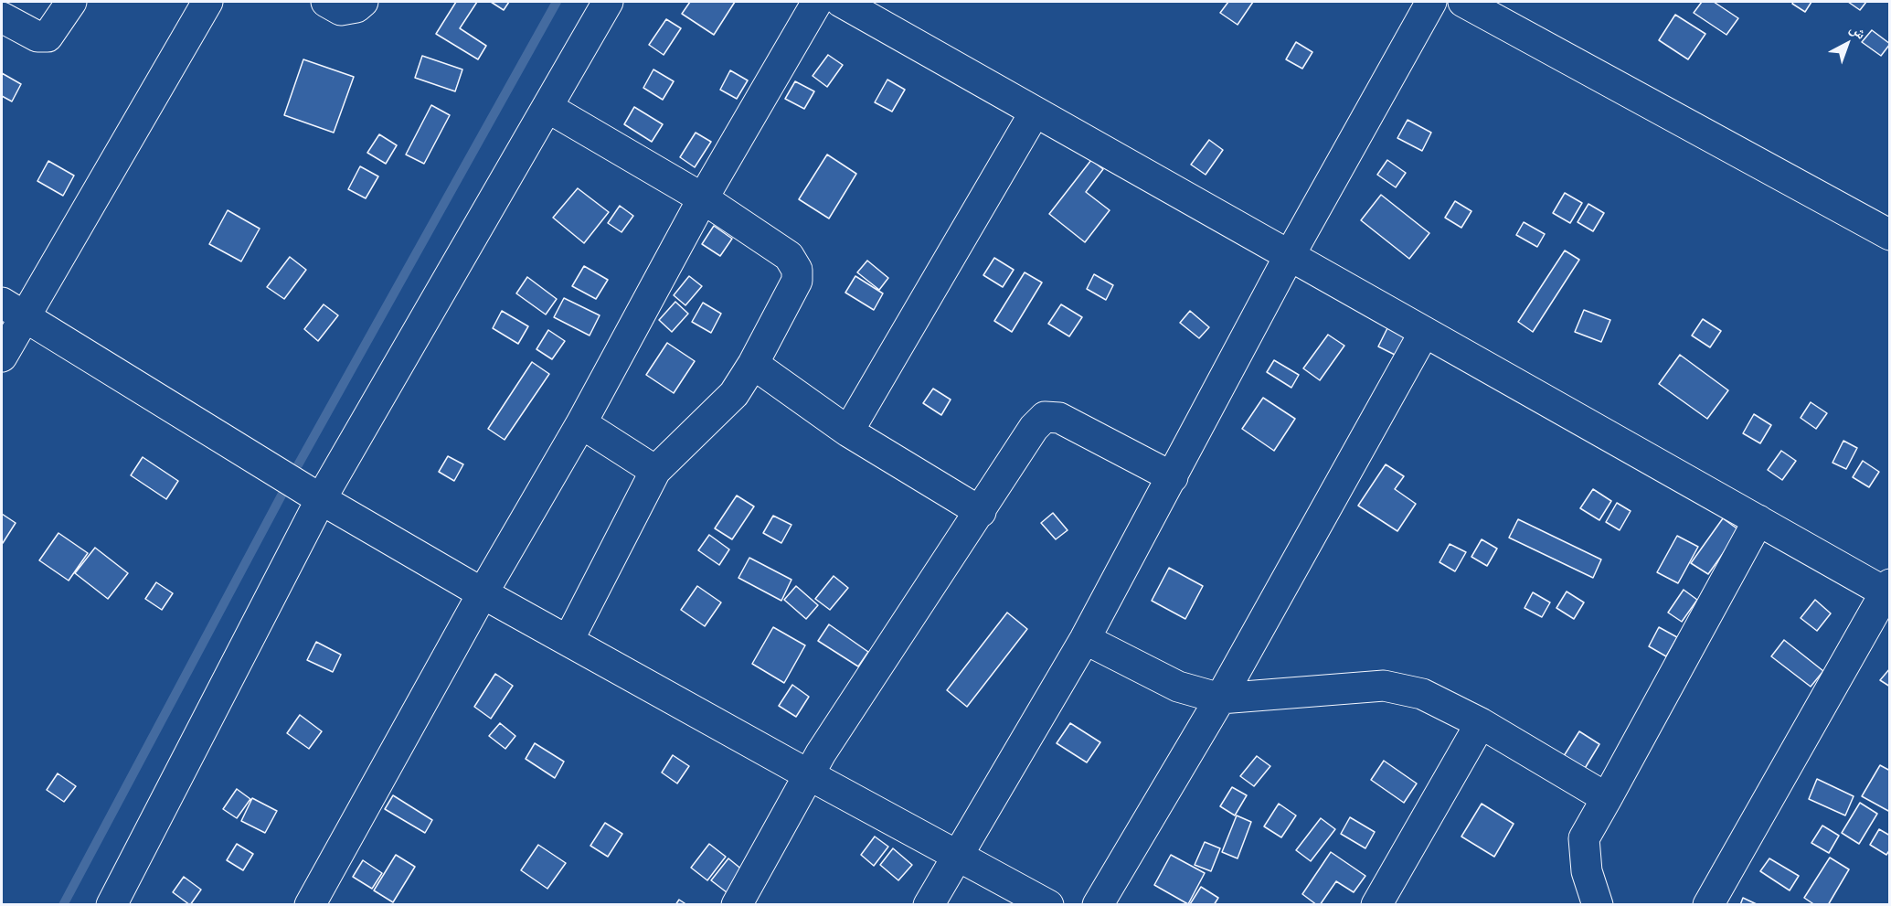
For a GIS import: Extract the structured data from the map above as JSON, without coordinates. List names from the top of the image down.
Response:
{
  "north": "top right"
}
